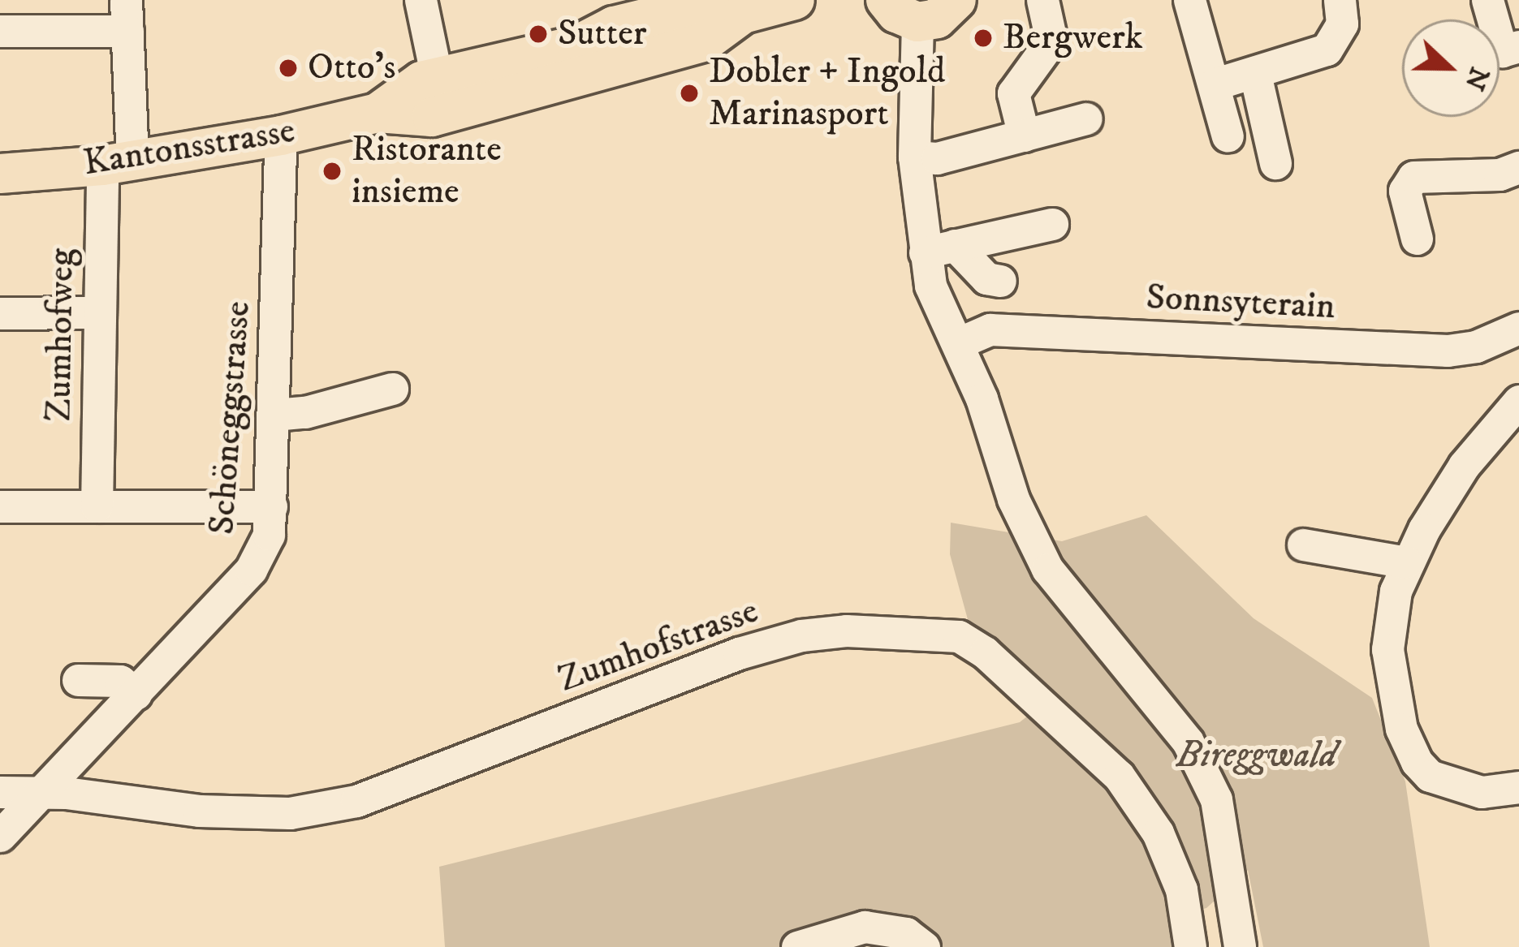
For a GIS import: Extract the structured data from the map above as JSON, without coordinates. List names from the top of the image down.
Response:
{
  "streets": {
    "main road": ["Kantonsstrasse"],
    "street": [
      "Sonnsyterain",
      "Zumhofweg",
      "Schöneggstrasse",
      "Zumhofstrasse"
    ]
  },
  "crossings": [
    ["Kantonsstrasse", "Zumhofweg"],
    ["Kantonsstrasse", "Schöneggstrasse"],
    ["Schöneggstrasse", "Zumhofstrasse"]
  ],
  "parks": ["Bireggwald"],
  "places": [
    "Sutter",
    "Bergwerk",
    "Otto's",
    "Dobler + Ingold Marinasport",
    "Ristorante insieme"
  ],
  "north": "right"
}
